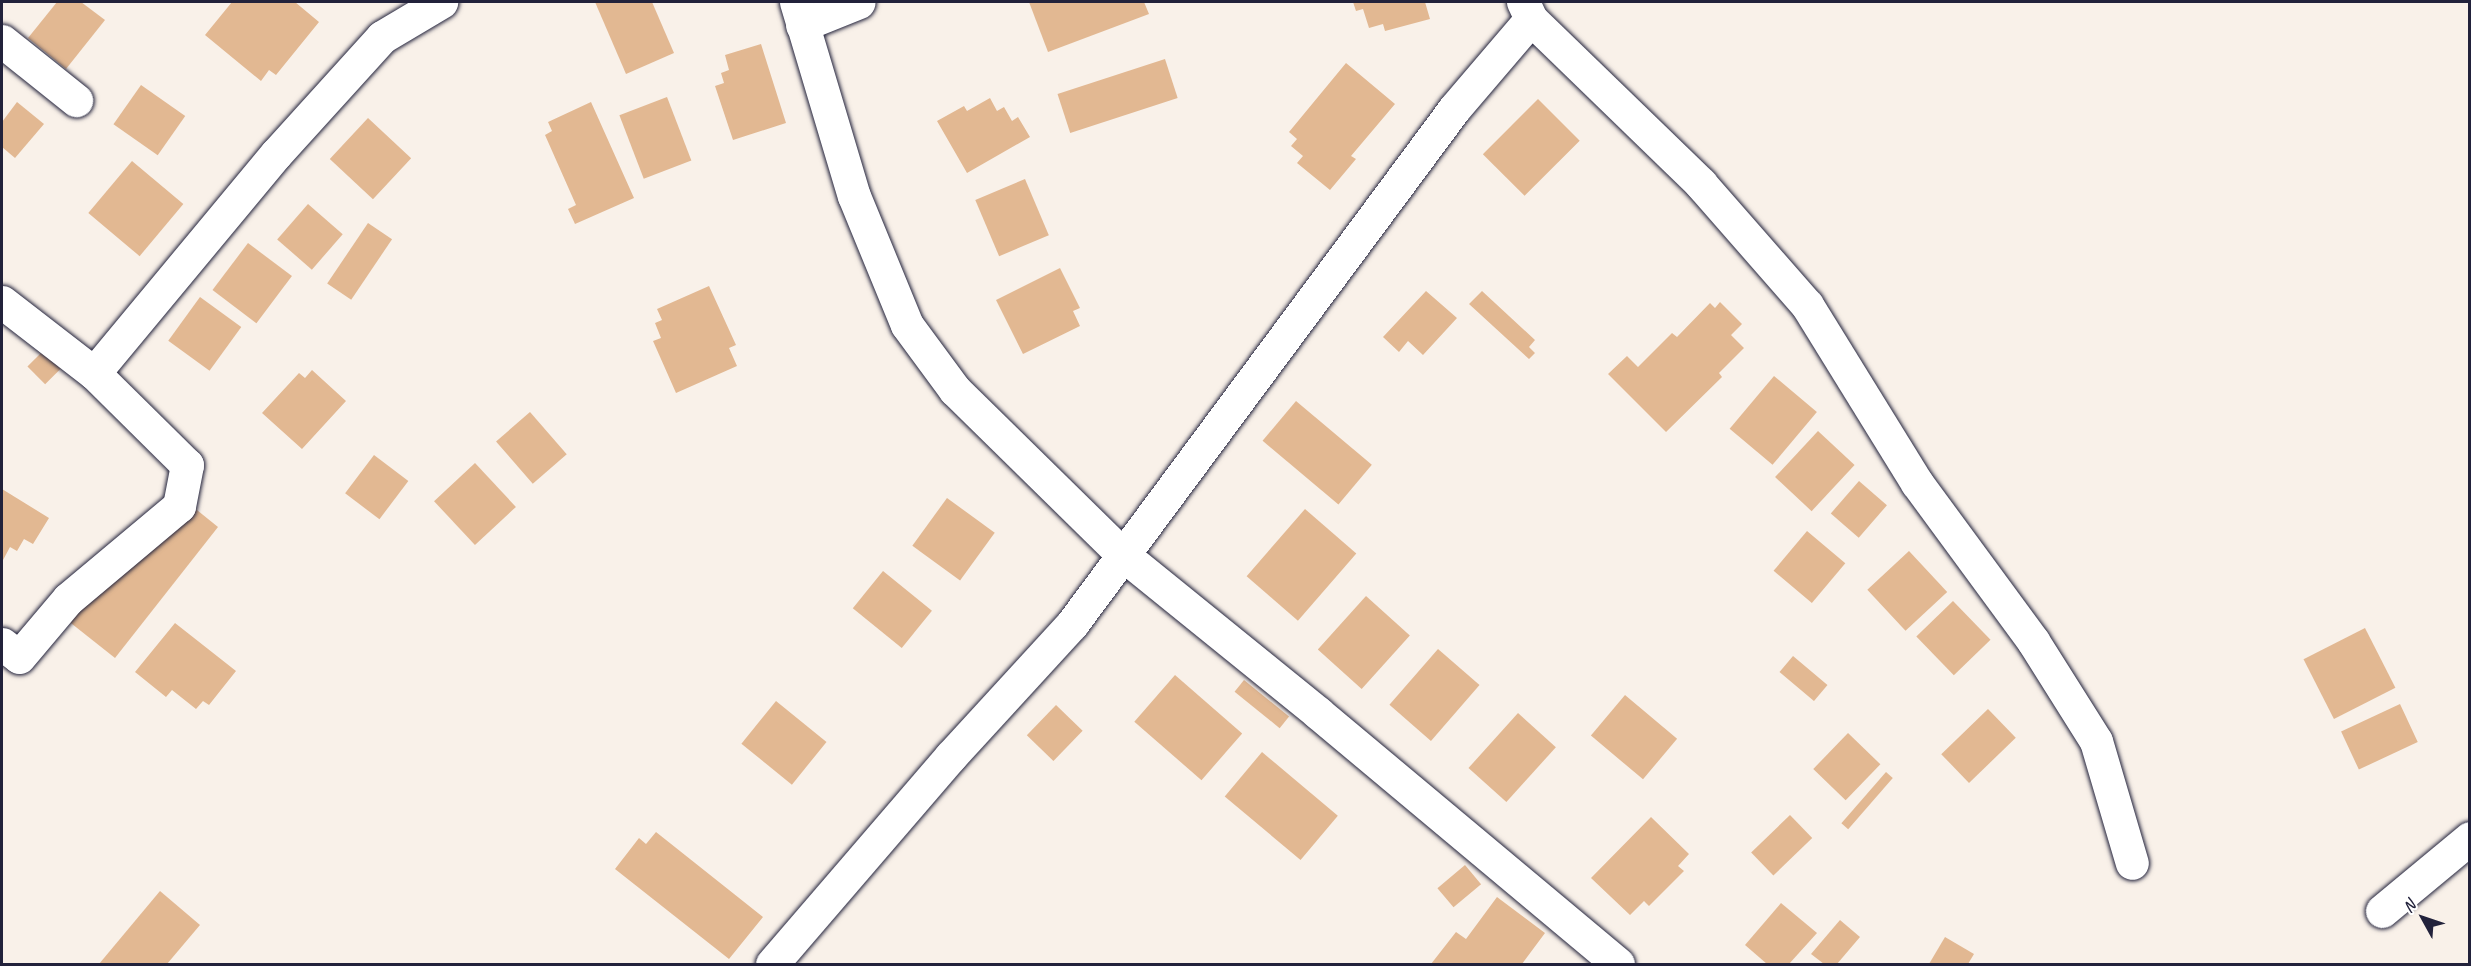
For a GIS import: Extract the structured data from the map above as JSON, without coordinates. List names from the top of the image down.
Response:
{
  "north": "top left"
}
